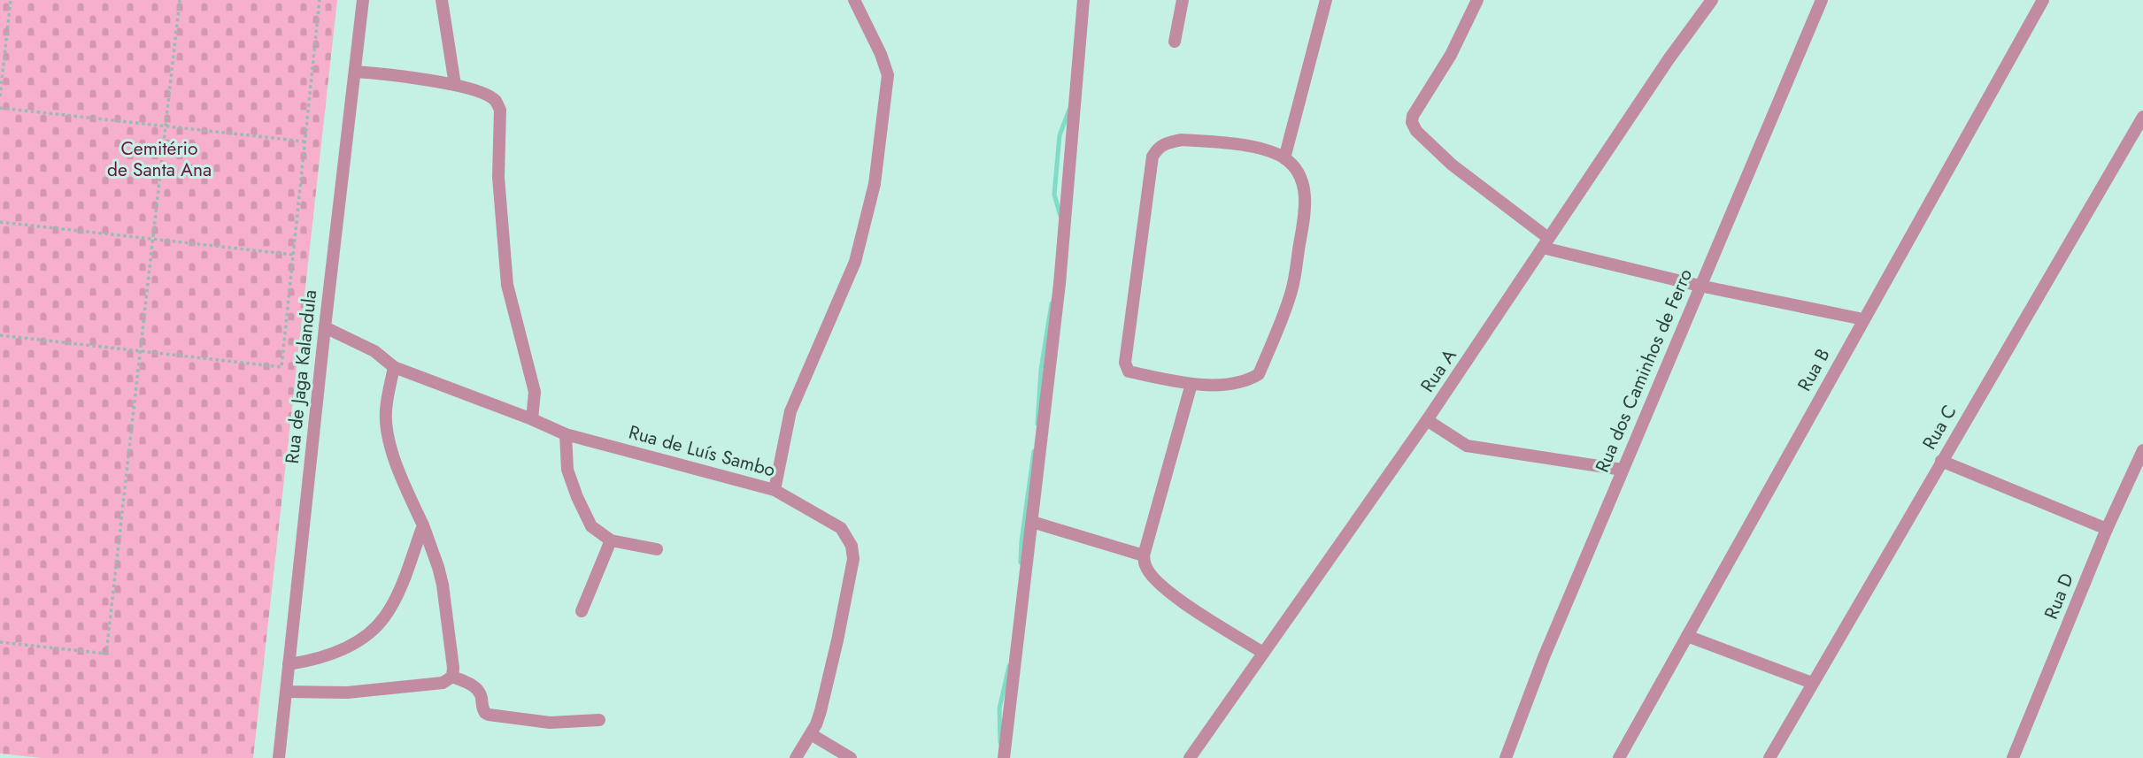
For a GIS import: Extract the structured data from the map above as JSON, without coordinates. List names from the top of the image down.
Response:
{
  "streets": {
    "street": [
      "Rua B",
      "Rua A",
      "Rua dos Caminhos de Ferro",
      "Rua de Jaga Kalandula",
      "Rua C",
      "Rua de Luís Sambo",
      "Rua D"
    ]
  },
  "crossings": [
    ["Rua de Jaga Kalandula", "Rua de Luís Sambo"]
  ],
  "parks": ["Cemitério de Santa Ana"]
}
